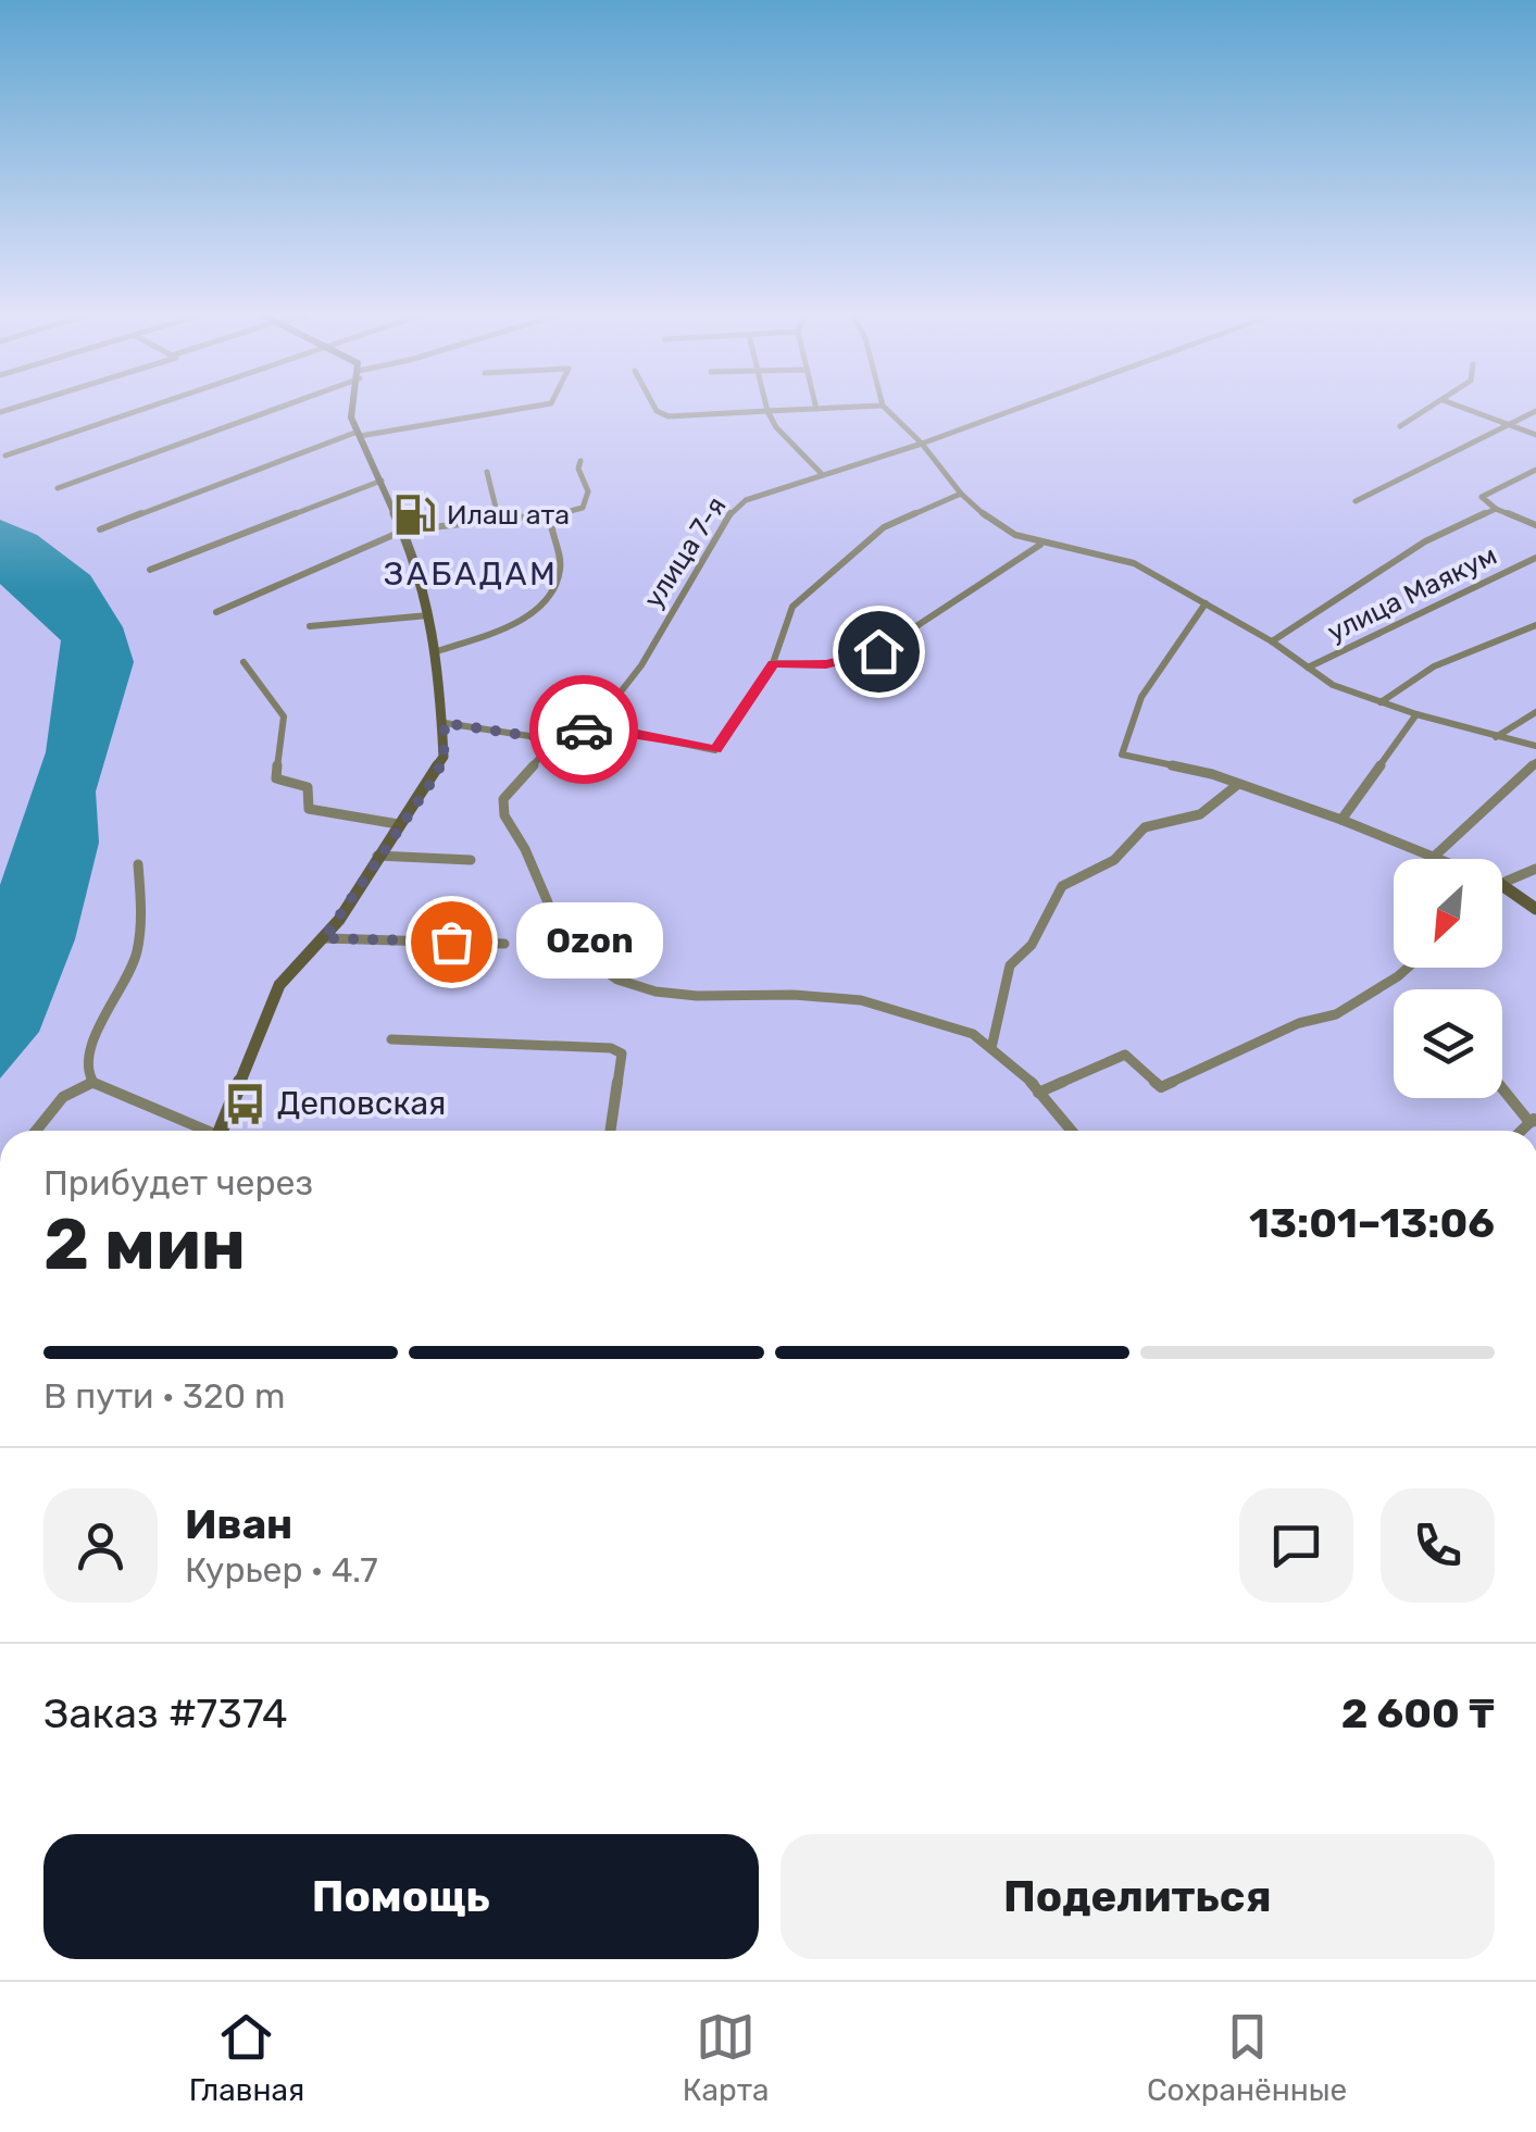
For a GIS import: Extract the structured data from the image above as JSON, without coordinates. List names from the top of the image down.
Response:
{
  "streets": {
    "street": ["улица 7-я", "улица Маякум"]
  },
  "districts": ["ЗАБАДАМ"],
  "places": {
    "fuel station": ["Илаш ата"],
    "other": ["Ozon"],
    "bus stop": ["Деповская"]
  },
  "north": "bottom left",
  "page": {
    "bubble": "Ozon",
    "heading": ["2 мин", "Прибудет через", "13:01–13:06"],
    "panel": [
      "Иван",
      "Курьер · 4.7",
      "Заказ #7374",
      "2 600 ₸"
    ],
    "bar": "В пути · 320 m",
    "buttons": ["Помощь", "Поделиться"],
    "tabs": ["Главная", "Карта", "Сохранённые"]
  }
}
